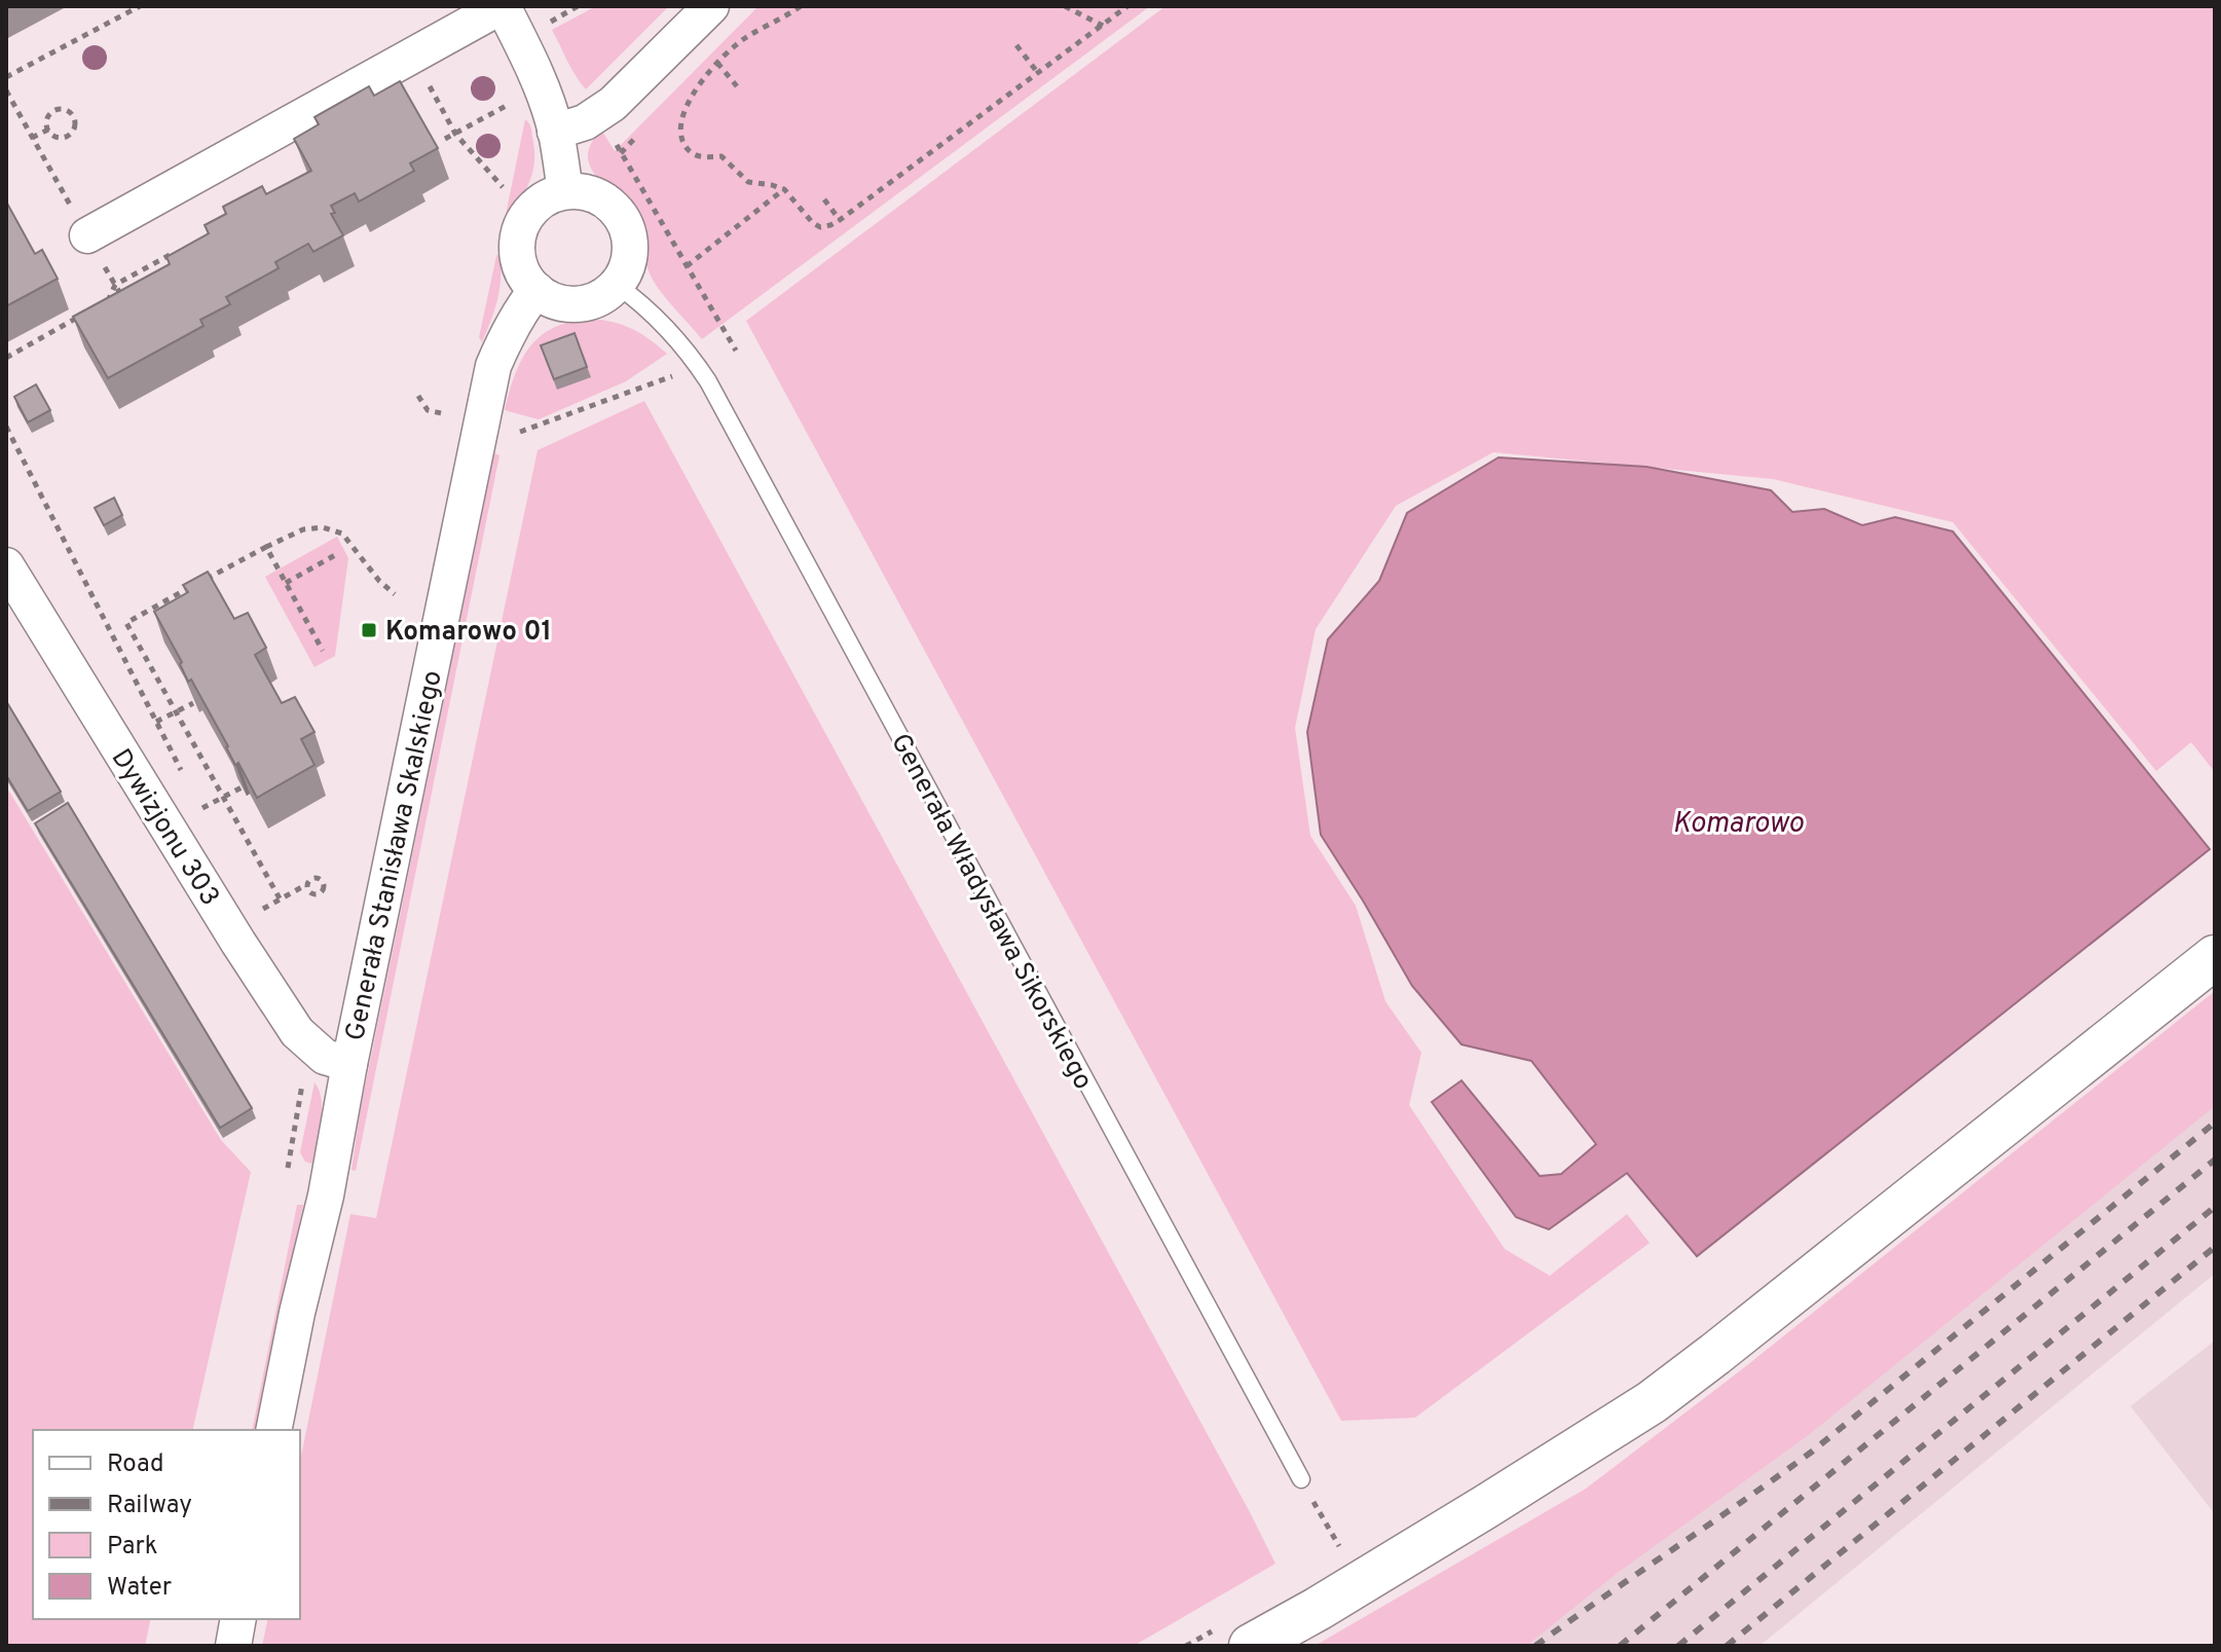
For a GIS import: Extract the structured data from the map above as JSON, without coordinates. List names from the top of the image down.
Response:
{
  "streets": {
    "street": ["Dywizjonu 303", "Generała Stanisława Skalskiego"],
    "lane": ["Generała Władysława Sikorskiego"]
  },
  "crossings": [
    ["Dywizjonu 303", "Generała Stanisława Skalskiego"],
    ["Generała Stanisława Skalskiego", "Generała Władysława Sikorskiego"]
  ],
  "water": ["Komarowo"],
  "places": {
    "transit": ["Komarowo 01"]
  },
  "legend": [
    "Road",
    "Railway",
    "Park",
    "Water"
  ]
}
